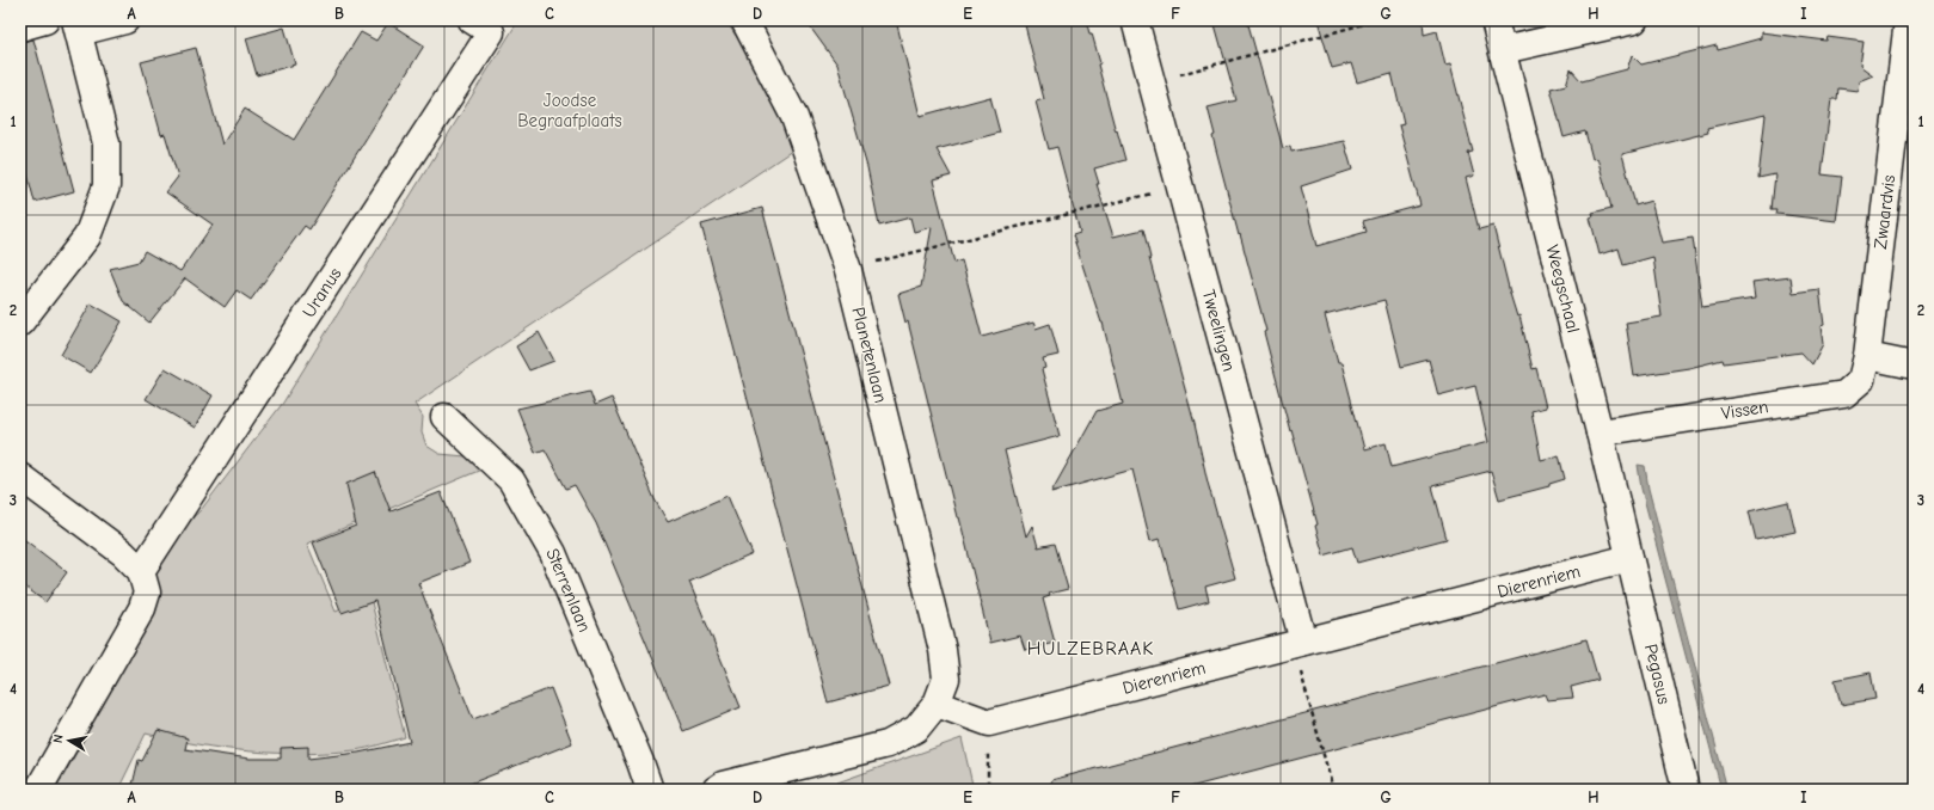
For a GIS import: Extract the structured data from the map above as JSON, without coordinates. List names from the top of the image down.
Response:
{
  "streets": {
    "street": [
      "Zwaardvis",
      "Weegschaal",
      "Uranus",
      "Tweelingen",
      "Planetenlaan",
      "Vissen",
      "Dierenriem",
      "Sterrenlaan",
      "Pegasus"
    ]
  },
  "crossings": [
    ["Zwaardvis", "Vissen"],
    ["Weegschaal", "Vissen"],
    ["Weegschaal", "Dierenriem"],
    ["Weegschaal", "Pegasus"],
    ["Tweelingen", "Dierenriem"],
    ["Dierenriem", "Pegasus"]
  ],
  "districts": ["HULZEBRAAK"],
  "parks": ["Joodse Begraafplaats"],
  "north": "left",
  "grid": {
    "columns": [
      "A",
      "B",
      "C",
      "D",
      "E",
      "F",
      "G",
      "H",
      "I"
    ],
    "rows": [
      "1",
      "2",
      "3",
      "4"
    ]
  }
}
